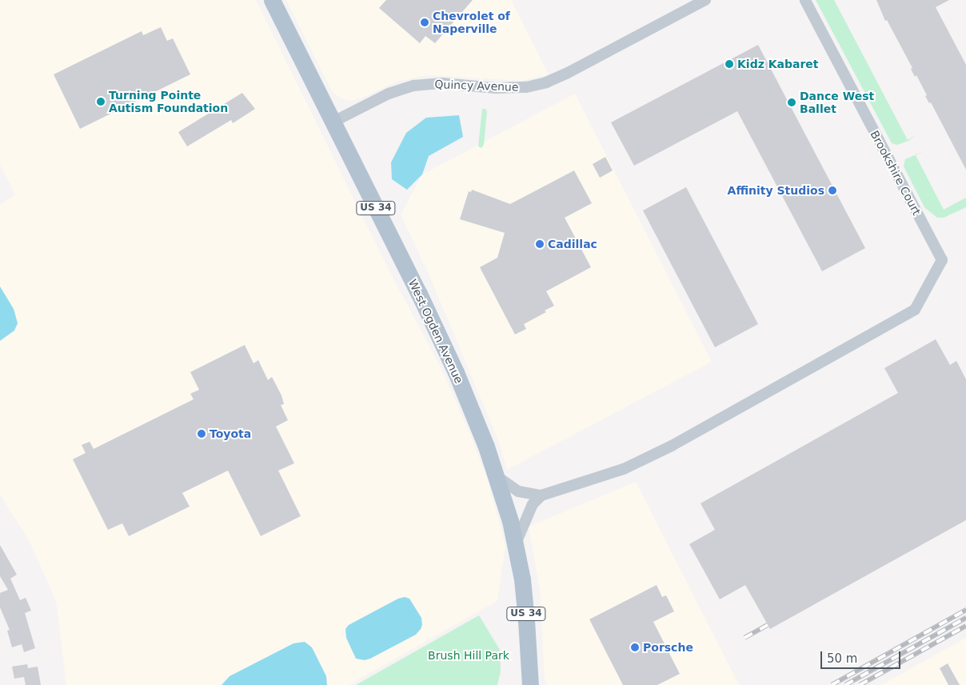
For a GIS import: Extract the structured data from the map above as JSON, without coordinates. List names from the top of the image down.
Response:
{
  "streets": {
    "main road": ["US 34", "West Ogden Avenue"],
    "street": ["Quincy Avenue", "Brookshire Court"]
  },
  "crossings": [
    ["Quincy Avenue", "West Ogden Avenue"]
  ],
  "parks": ["Brush Hill Park"],
  "places": [
    "Chevrolet of Naperville",
    "Kidz Kabaret",
    "Turning Pointe Autism Foundation",
    "Dance West Ballet",
    "Affinity Studios",
    "Cadillac",
    "Toyota",
    "Porsche"
  ],
  "scale_bar": "50 m"
}
